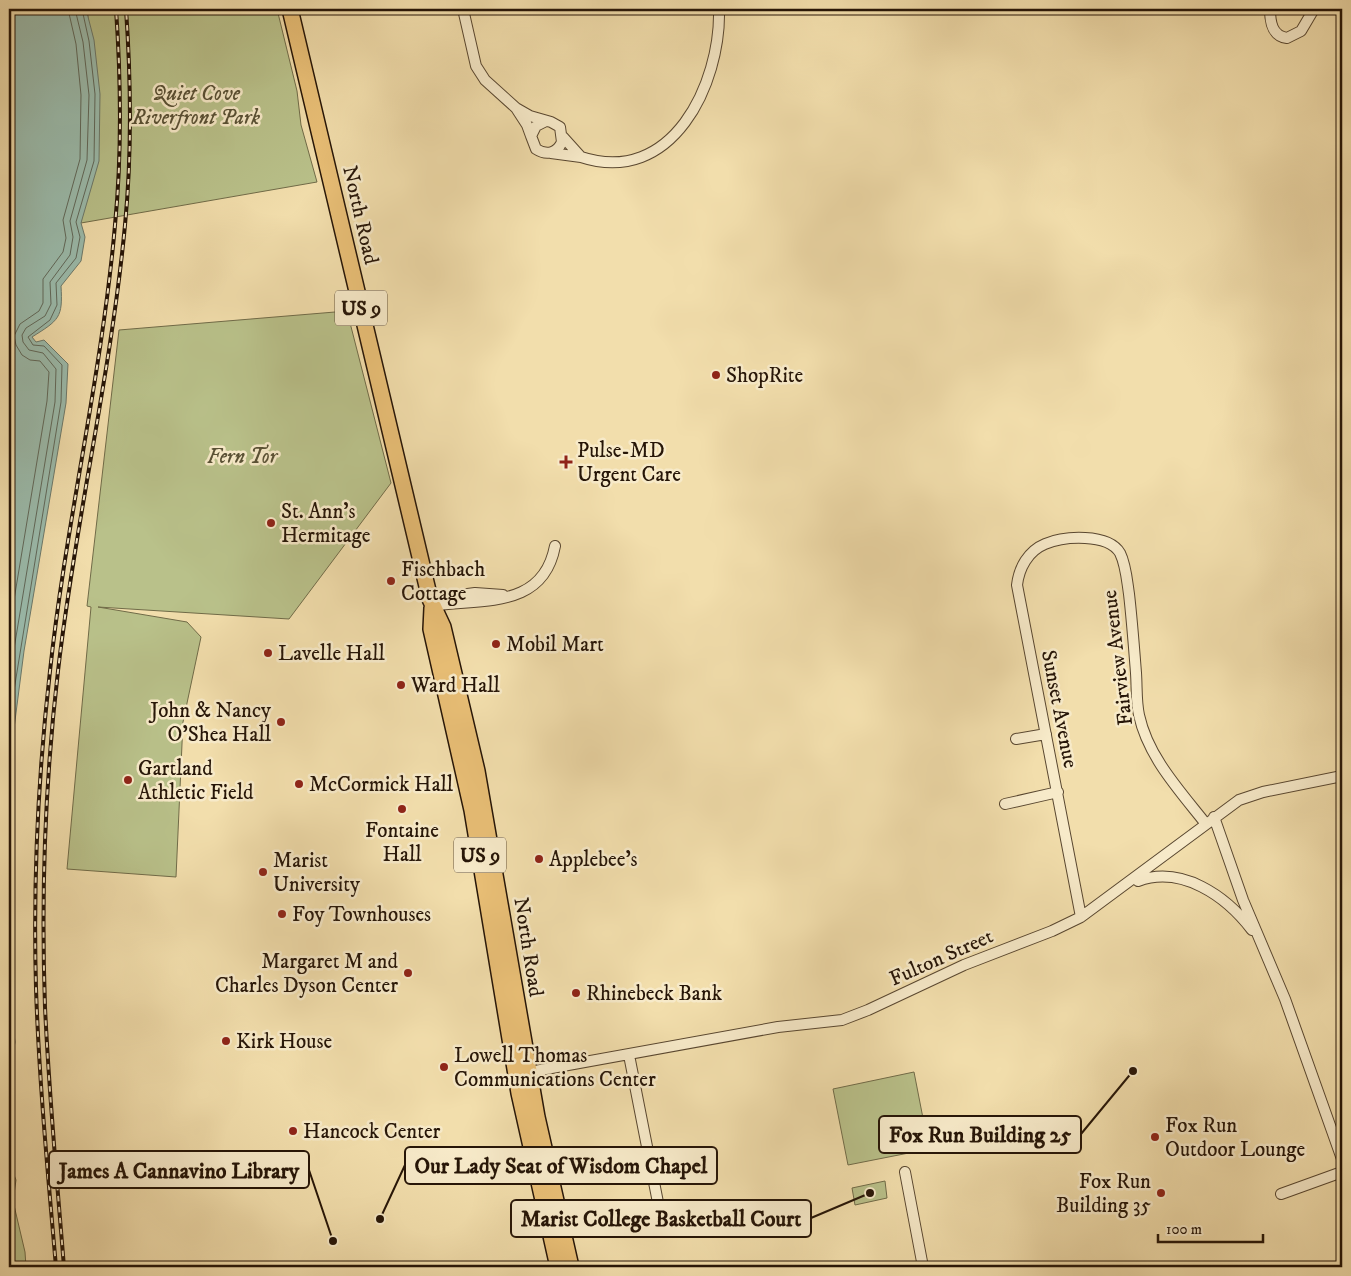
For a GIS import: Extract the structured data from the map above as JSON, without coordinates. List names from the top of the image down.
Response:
{
  "streets": {
    "highway": ["North Road", "US 9"],
    "street": ["Fairview Avenue", "Sunset Avenue", "Fulton Street"]
  },
  "crossings": [
    ["North Road", "Fulton Street"],
    ["Fairview Avenue", "Sunset Avenue"],
    ["Fairview Avenue", "Fulton Street"],
    ["Sunset Avenue", "Fulton Street"]
  ],
  "parks": ["Quiet Cove Riverfront Park", "Fern Tor"],
  "places": {
    "other": [
      "ShopRite",
      "St. Ann's Hermitage",
      "Fischbach Cottage",
      "Mobil Mart",
      "Lavelle Hall",
      "Ward Hall",
      "John & Nancy O'Shea Hall",
      "Gartland Athletic Field",
      "McCormick Hall",
      "Fontaine Hall",
      "Applebee's",
      "Marist University",
      "Foy Townhouses",
      "Margaret M and Charles Dyson Center",
      "Rhinebeck Bank",
      "Kirk House",
      "Lowell Thomas Communications Center",
      "Fox Run Building 25",
      "Hancock Center",
      "Fox Run Outdoor Lounge",
      "Marist College Basketball Court",
      "Fox Run Building 35",
      "Our Lady Seat of Wisdom Chapel",
      "James A Cannavino Library"
    ],
    "health": ["Pulse-MD Urgent Care"]
  },
  "scale_bar": "100 m"
}
